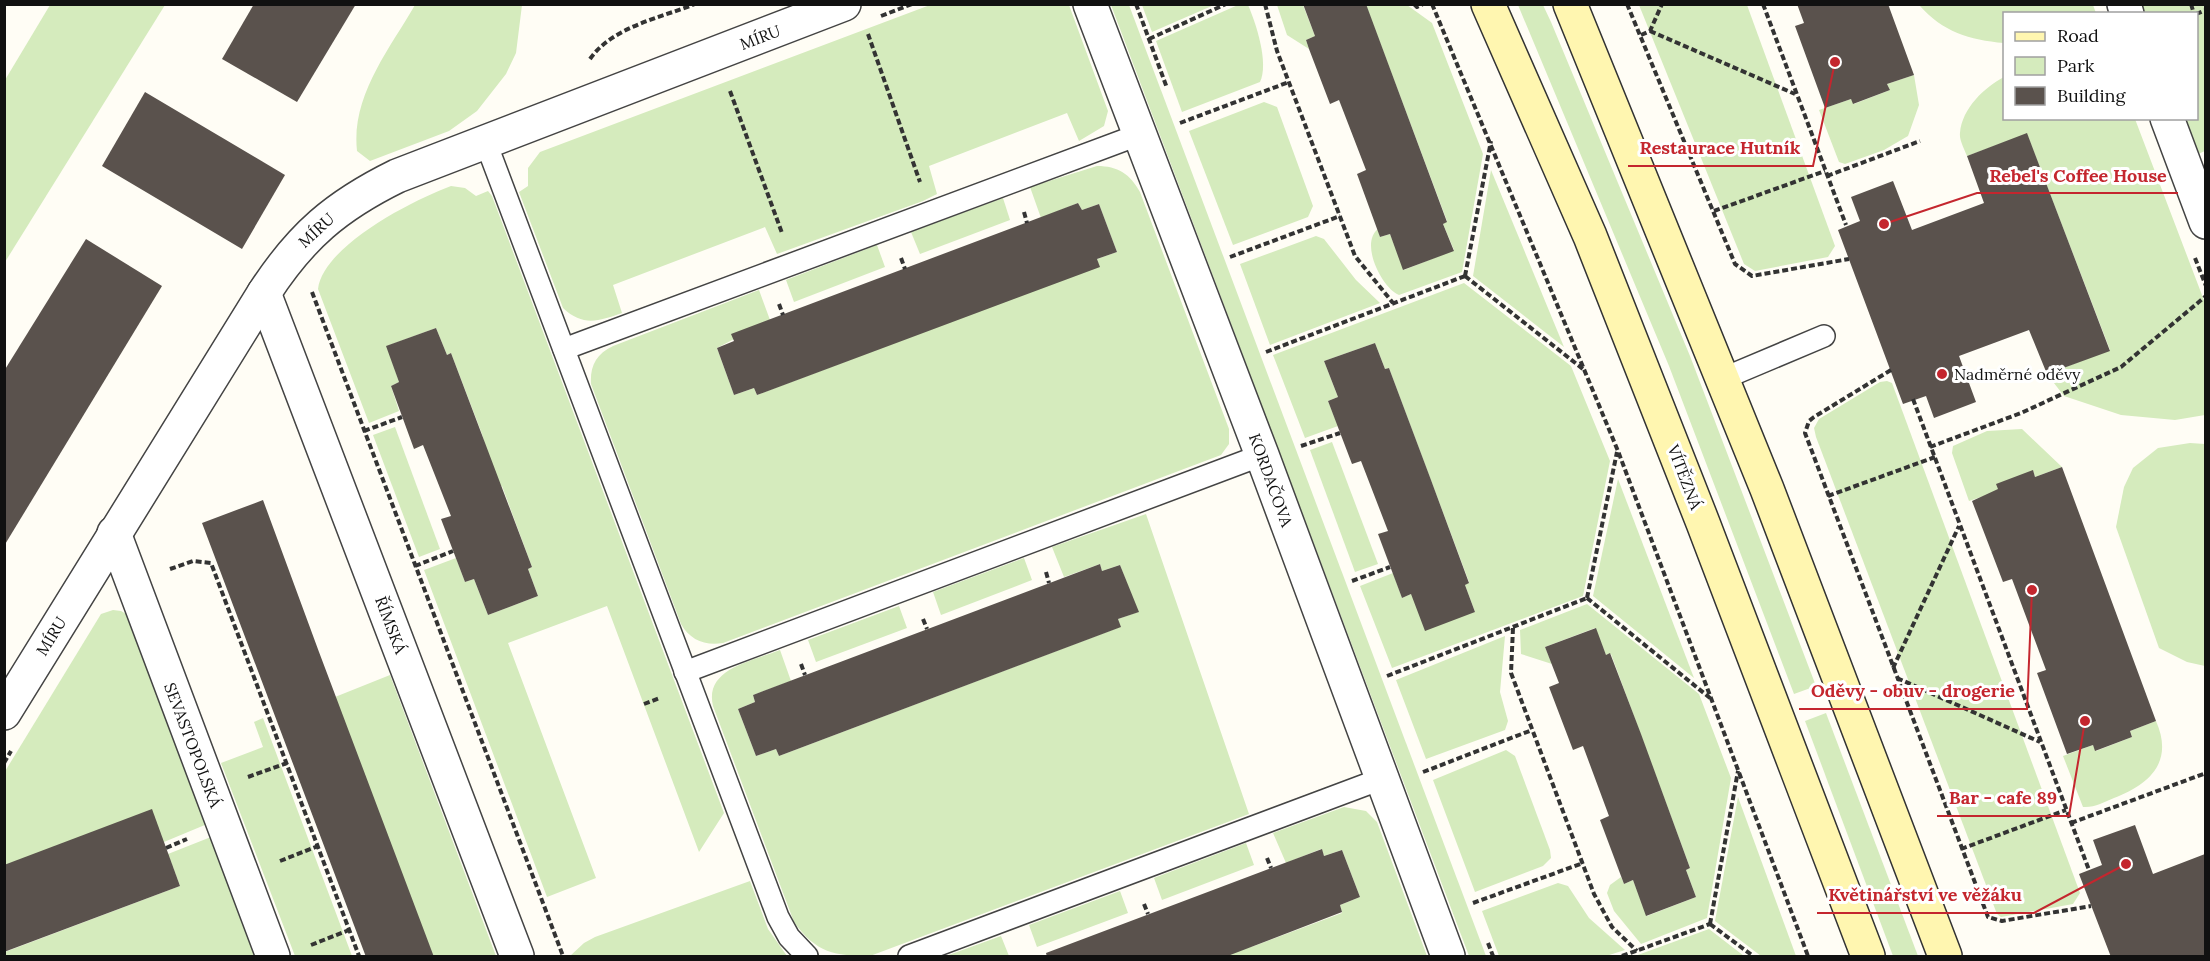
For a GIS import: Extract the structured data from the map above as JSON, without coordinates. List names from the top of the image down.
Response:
{
  "streets": {
    "main road": ["VÍTĚZNÁ"],
    "street": [
      "MÍRU",
      "KORDAČOVA",
      "ŘÍMSKÁ",
      "SEVASTOPOLSKÁ"
    ]
  },
  "crossings": [
    ["MÍRU", "ŘÍMSKÁ"],
    ["MÍRU", "SEVASTOPOLSKÁ"]
  ],
  "places": [
    "Restaurace Hutník",
    "Rebel's Coffee House",
    "Nadměrné oděvy",
    "Oděvy - obuv - drogerie",
    "Bar - cafe 89",
    "Květinářství ve věžáku"
  ],
  "legend": ["Road", "Park", "Building"]
}
